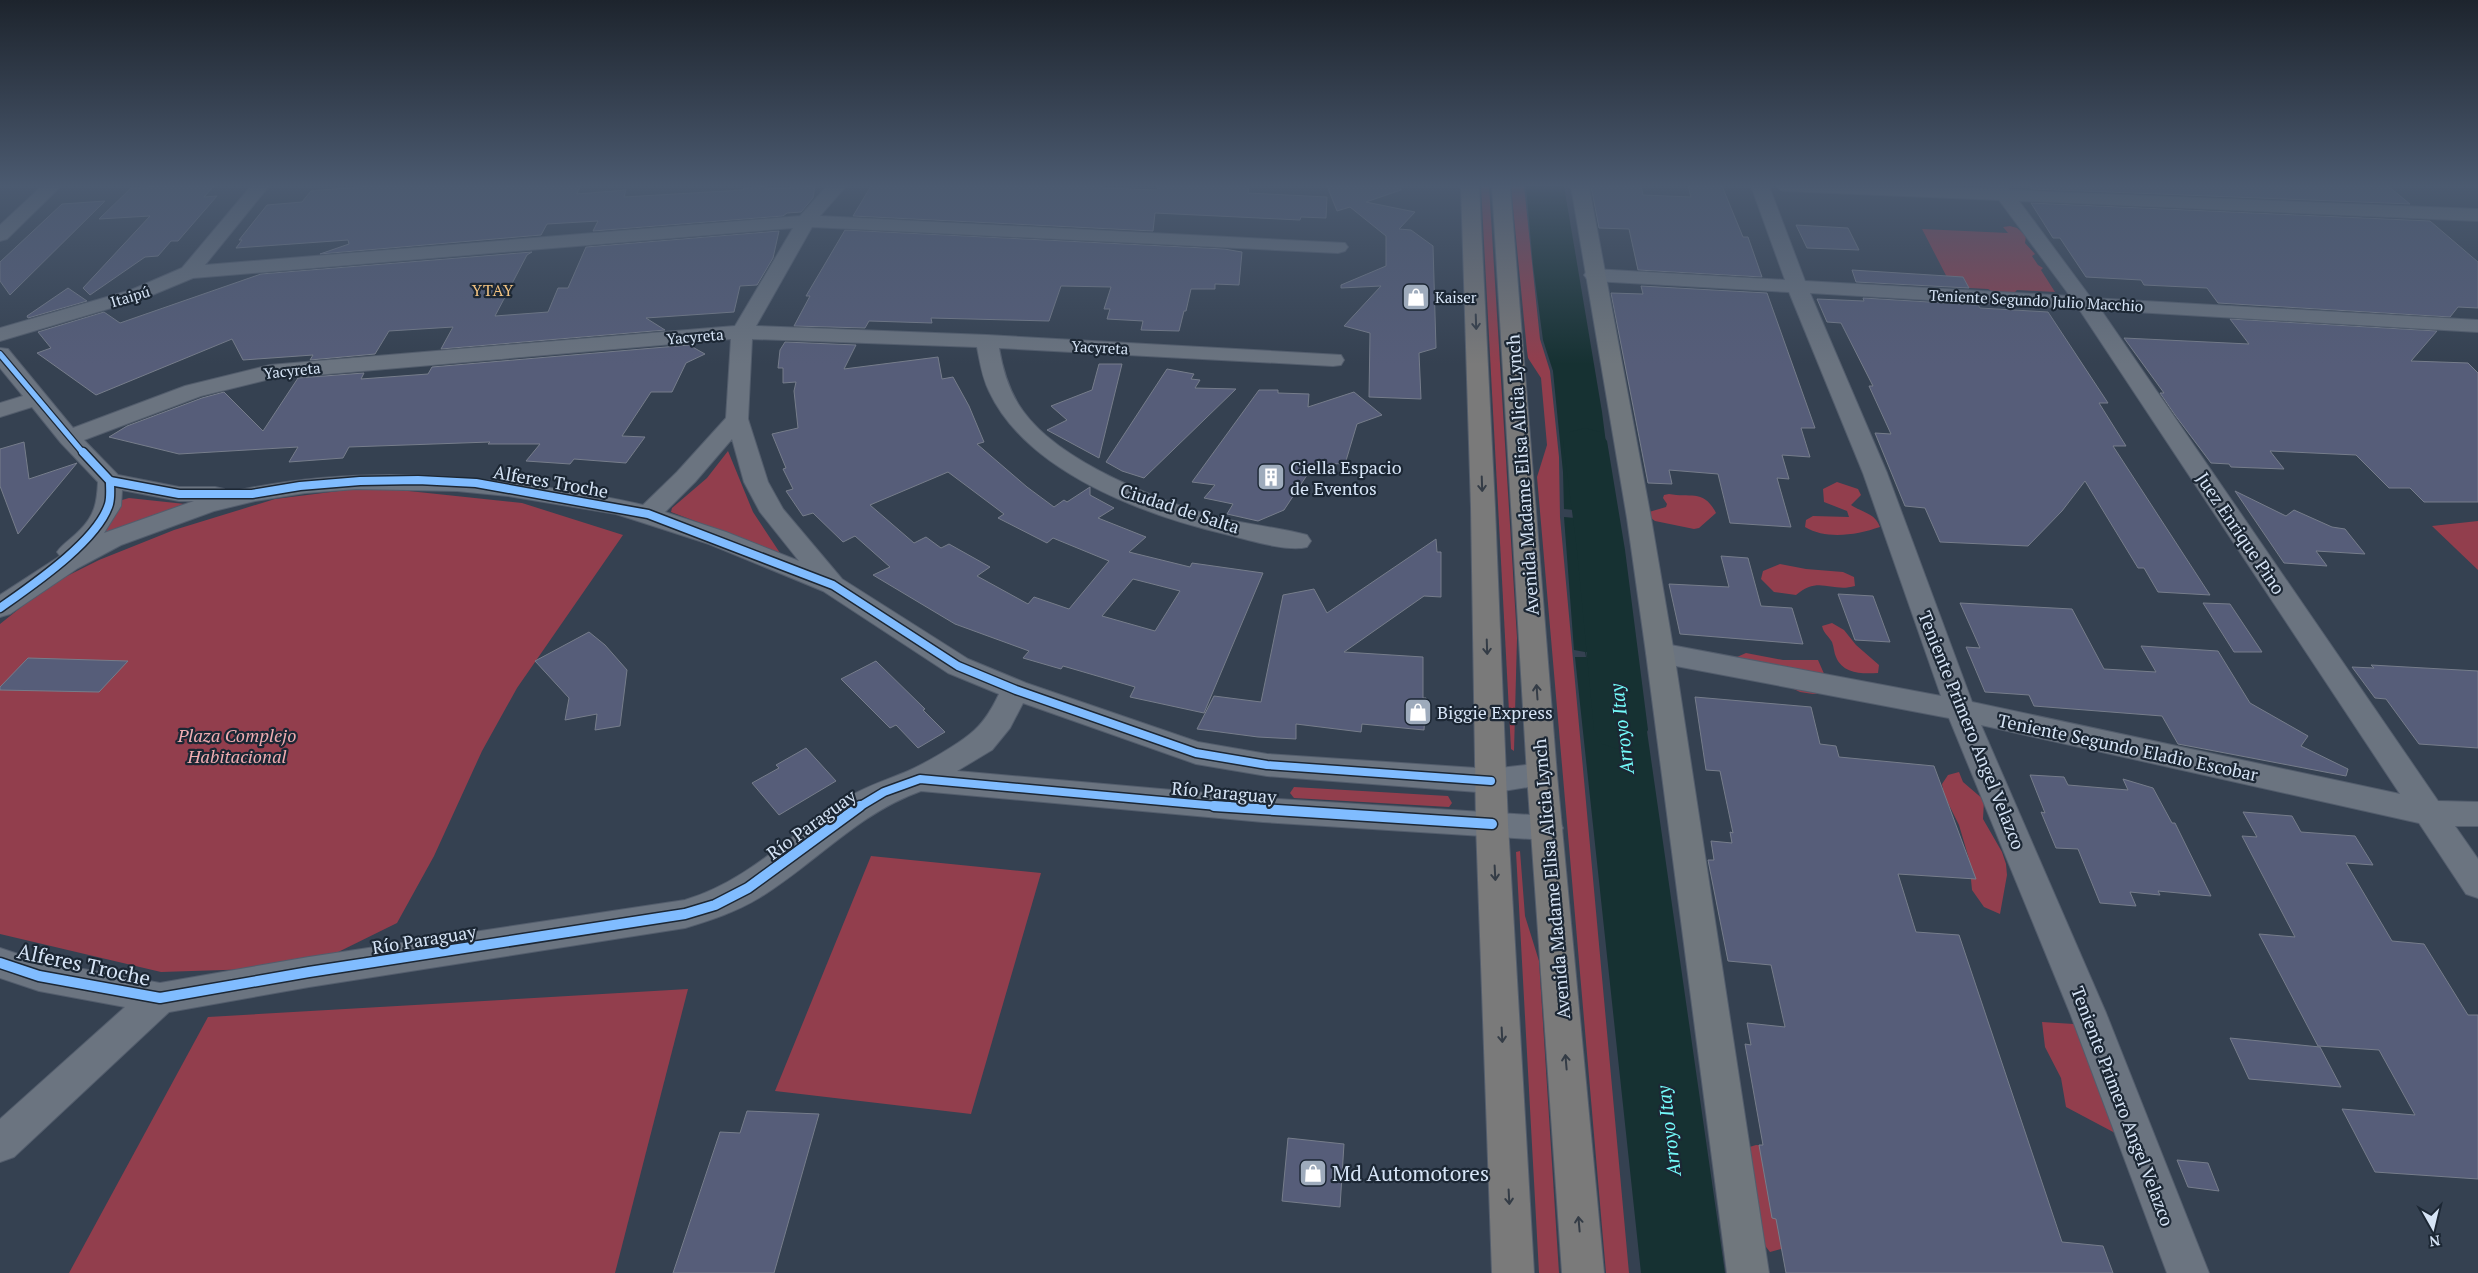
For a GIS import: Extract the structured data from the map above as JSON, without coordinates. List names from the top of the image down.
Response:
{
  "streets": {
    "highway": ["Avenida Madame Elisa Alicia Lynch"],
    "street": [
      "Itaipú",
      "Teniente Segundo Julio Macchio",
      "Yacyreta",
      "Alferes Troche",
      "Ciudad de Salta",
      "Juez Enrique Pino",
      "Teniente Primero Angel Velazco",
      "Teniente Segundo Eladio Escobar",
      "Río Paraguay"
    ]
  },
  "crossings": [
    ["Teniente Segundo Julio Macchio", "Juez Enrique Pino"],
    ["Teniente Segundo Julio Macchio", "Teniente Primero Angel Velazco"],
    ["Yacyreta", "Ciudad de Salta"],
    ["Yacyreta", "Río Paraguay"],
    ["Avenida Madame Elisa Alicia Lynch", "Río Paraguay"],
    ["Alferes Troche", "Río Paraguay"],
    ["Juez Enrique Pino", "Teniente Segundo Eladio Escobar"],
    ["Teniente Primero Angel Velazco", "Teniente Segundo Eladio Escobar"]
  ],
  "districts": ["YTAY"],
  "water": ["Arroyo Itay"],
  "parks": ["Plaza Complejo Habitacional"],
  "places": {
    "shop": ["Kaiser", "Biggie Express", "Md Automotores"],
    "building": ["Ciella Espacio de Eventos"]
  },
  "north": "bottom"
}
